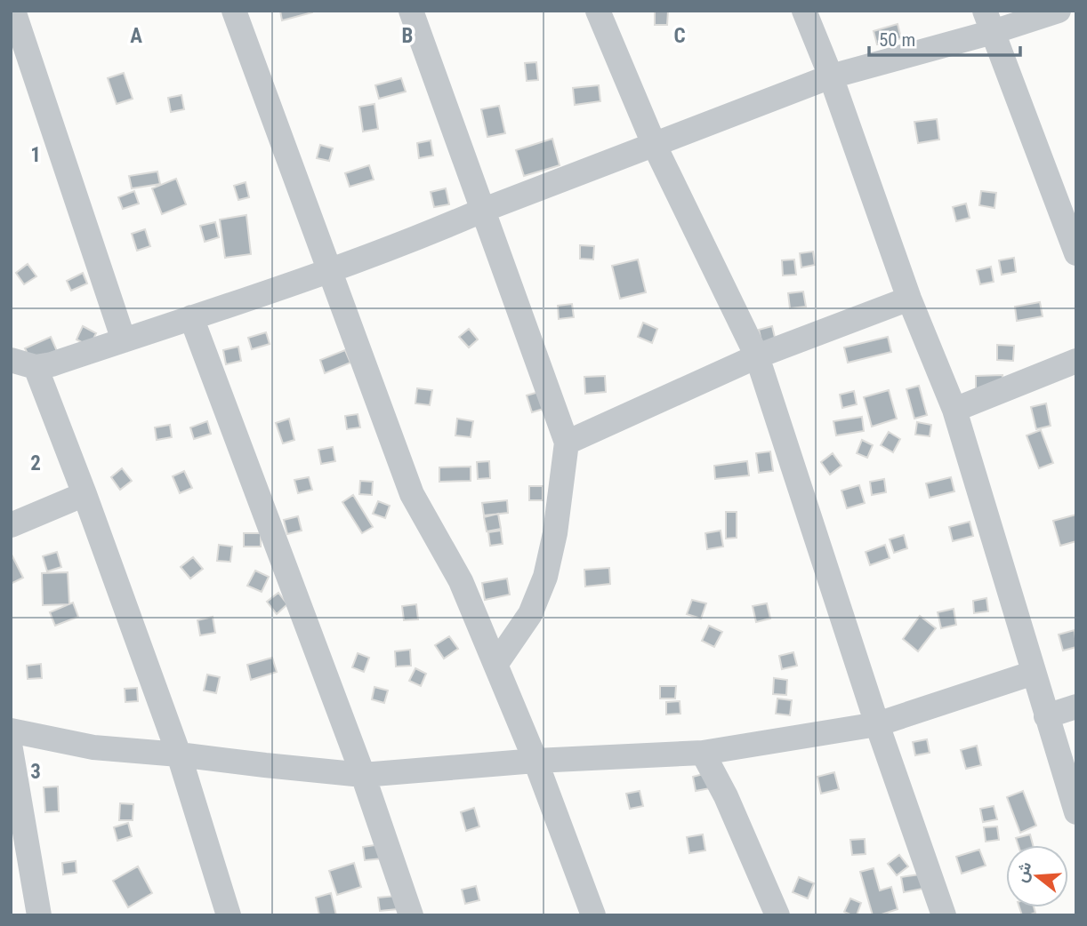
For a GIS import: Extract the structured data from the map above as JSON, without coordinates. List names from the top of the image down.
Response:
{
  "scale_bar": "50 m",
  "north": "left",
  "grid": {
    "columns": ["A", "B", "C"],
    "rows": ["1", "2", "3"]
  }
}
